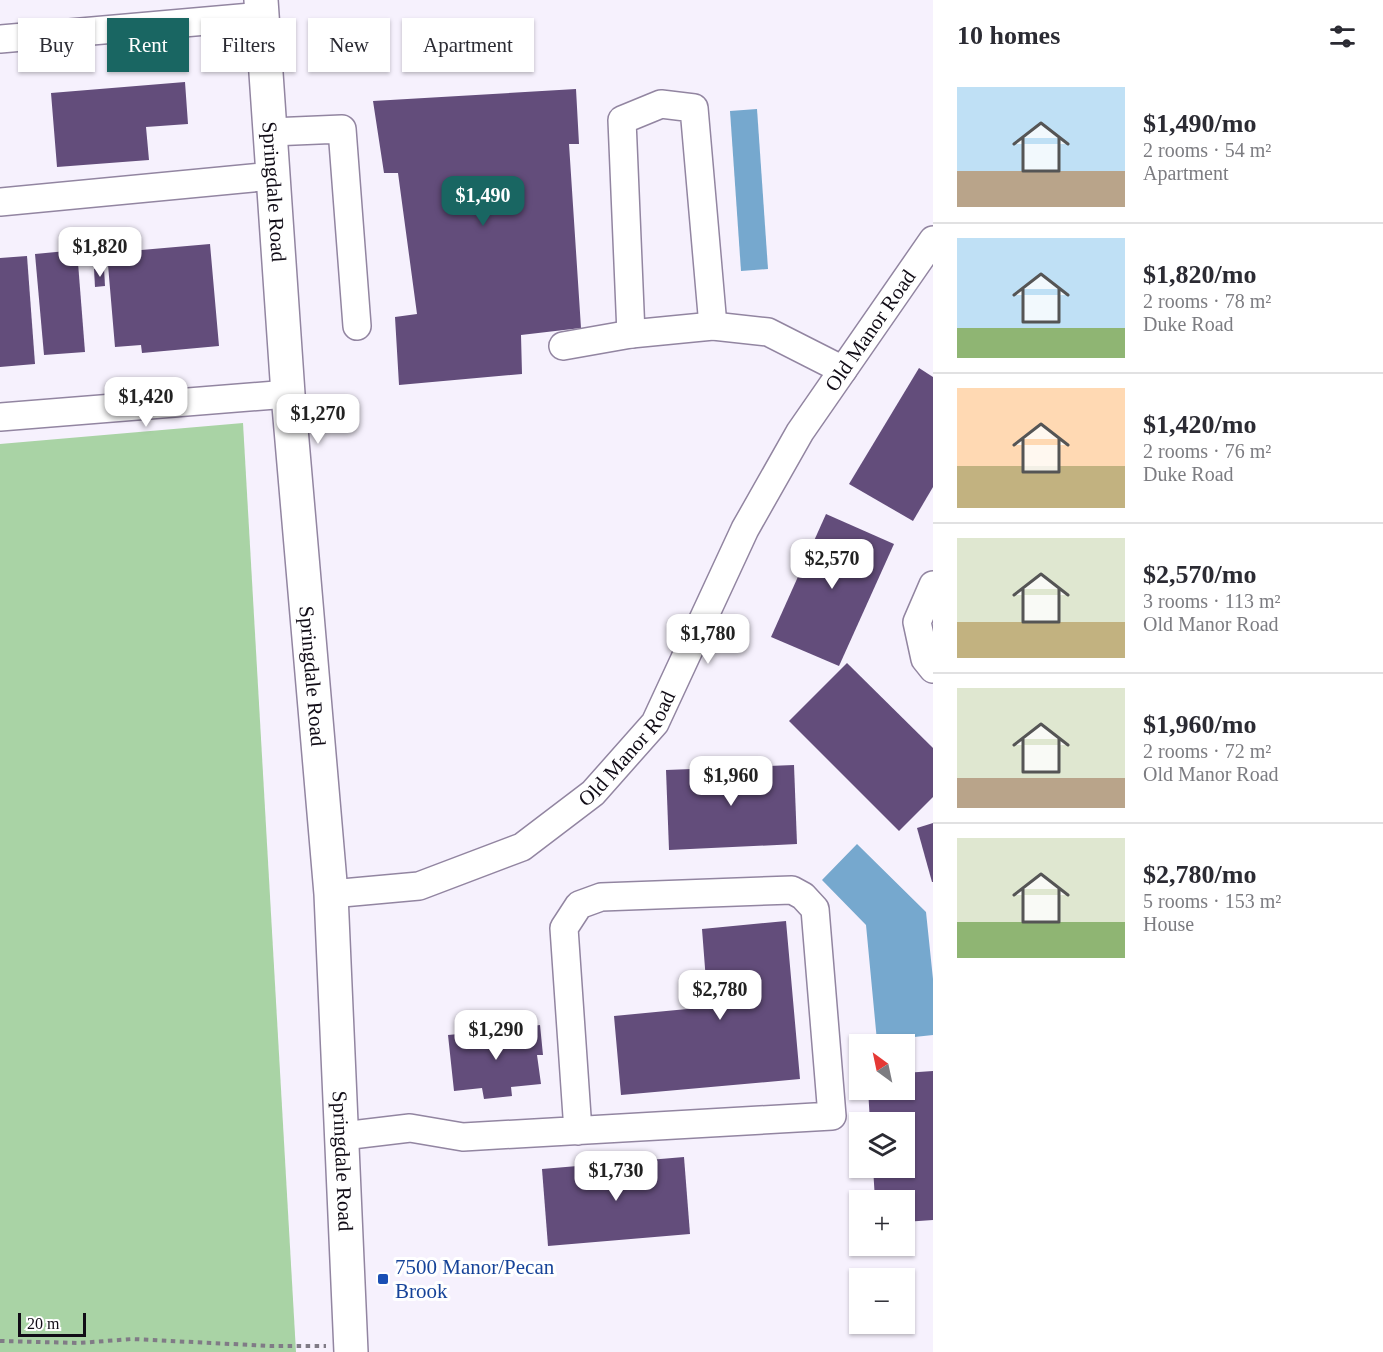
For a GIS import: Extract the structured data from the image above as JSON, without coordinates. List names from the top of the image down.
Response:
{
  "streets": {
    "main road": ["Springdale Road"],
    "street": ["Old Manor Road"]
  },
  "crossings": [
    ["Springdale Road", "Old Manor Road"]
  ],
  "places": {
    "transit": ["7500 Manor/Pecan Brook"]
  },
  "scale_bar": "20 m",
  "north": "top left",
  "page": {
    "heading": "10 homes",
    "chip": [
      "Buy",
      "Rent",
      "Filters",
      "New",
      "Apartment"
    ],
    "list": [
      {
        "name": "$1,490/mo",
        "note": "2 rooms · 54 m² · Apartment"
      },
      {
        "name": "$1,820/mo",
        "note": "2 rooms · 78 m² · Duke Road"
      },
      {
        "name": "$1,420/mo",
        "note": "2 rooms · 76 m² · Duke Road"
      },
      {
        "name": "$2,570/mo",
        "note": "3 rooms · 113 m² · Old Manor Road"
      },
      {
        "name": "$1,960/mo",
        "note": "2 rooms · 72 m² · Old Manor Road"
      },
      {
        "name": "$2,780/mo",
        "note": "5 rooms · 153 m² · House"
      }
    ],
    "price": [
      "$1,490",
      "$1,820",
      "$1,420",
      "$1,270",
      "$2,570",
      "$1,780",
      "$1,960",
      "$2,780",
      "$1,290",
      "$1,730"
    ],
    "map_buttons": ["+", "−"],
    "scale": "20 m"
  }
}
